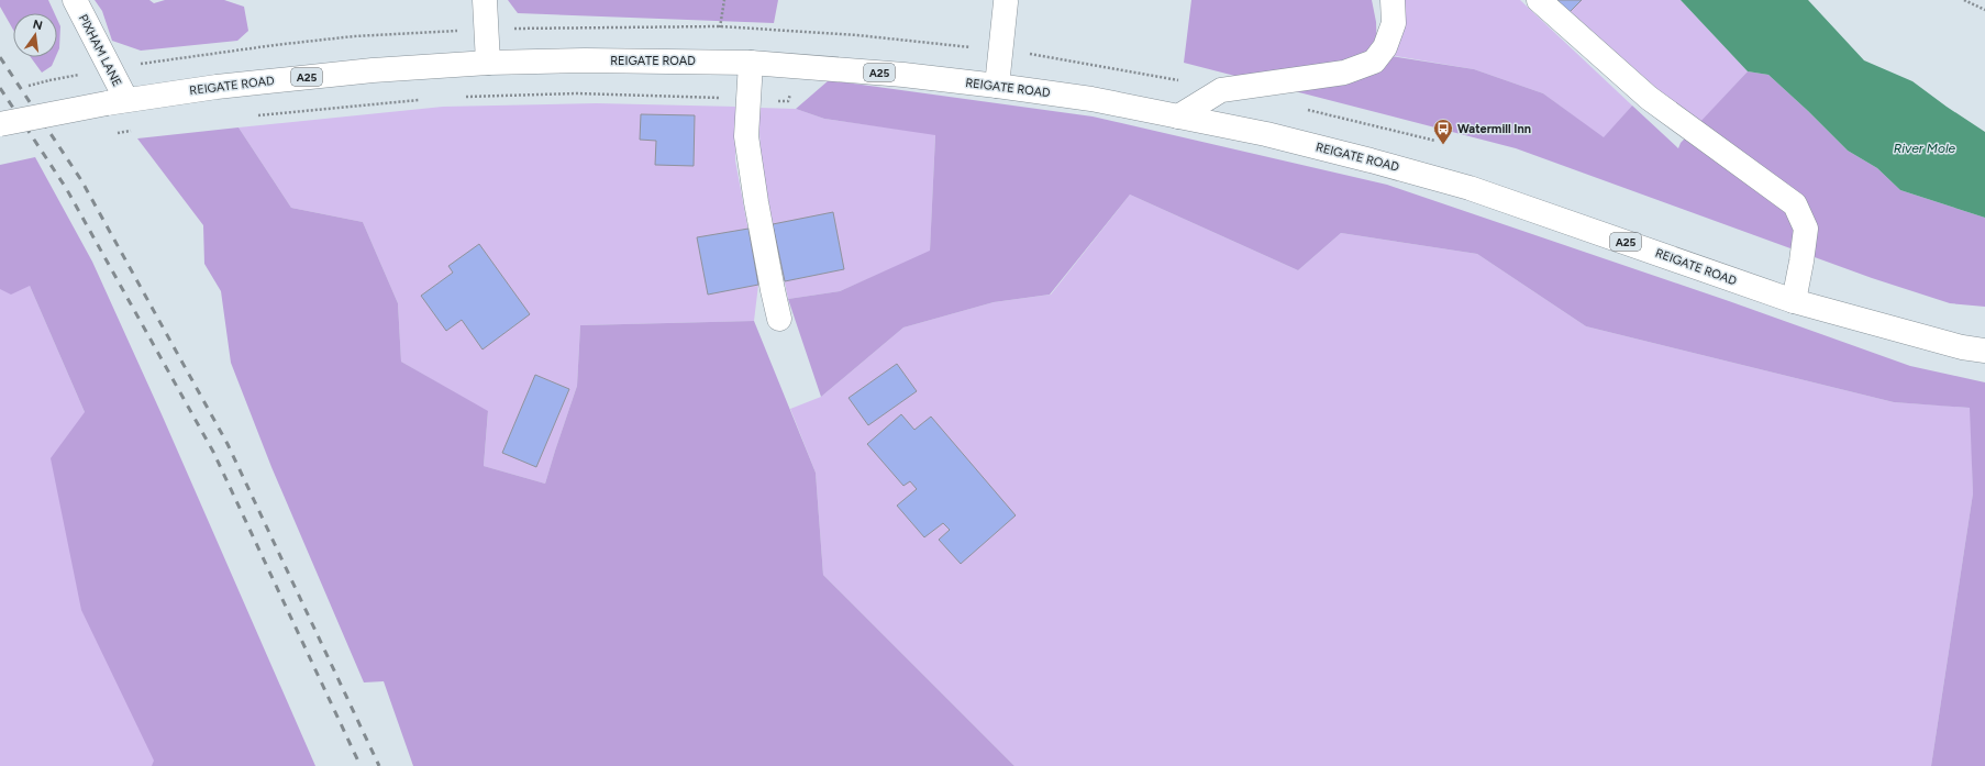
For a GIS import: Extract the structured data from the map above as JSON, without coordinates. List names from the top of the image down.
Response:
{
  "streets": {
    "main road": ["PIXHAM LANE", "REIGATE ROAD", "A25"]
  },
  "crossings": [
    ["PIXHAM LANE", "REIGATE ROAD"]
  ],
  "water": ["River Mole"],
  "places": {
    "bus stop": ["Watermill Inn"]
  },
  "north": "top"
}
